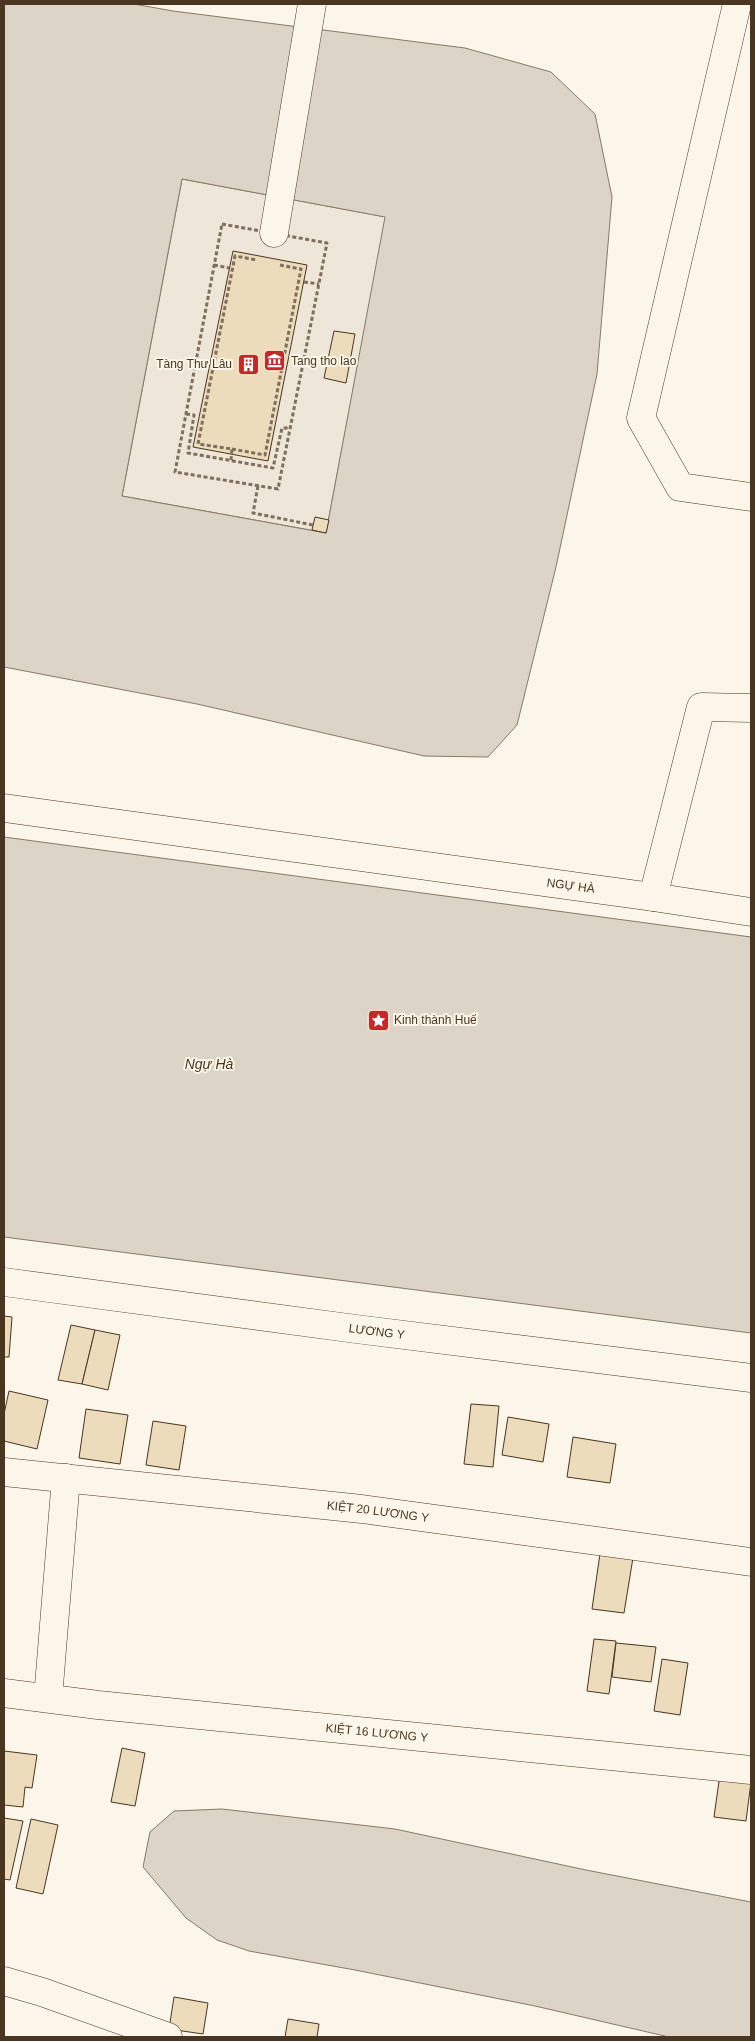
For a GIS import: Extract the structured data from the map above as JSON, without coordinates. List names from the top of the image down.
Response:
{
  "streets": {
    "street": [
      "NGỰ HÀ",
      "LƯƠNG Y",
      "KIỆT 20 LƯƠNG Y",
      "KIỆT 16 LƯƠNG Y"
    ]
  },
  "water": ["Ngự Hà"],
  "places": {
    "museum": ["Tang tho lao"],
    "building": ["Tàng Thư Lâu"],
    "place": ["Kinh thành Huế"]
  }
}
